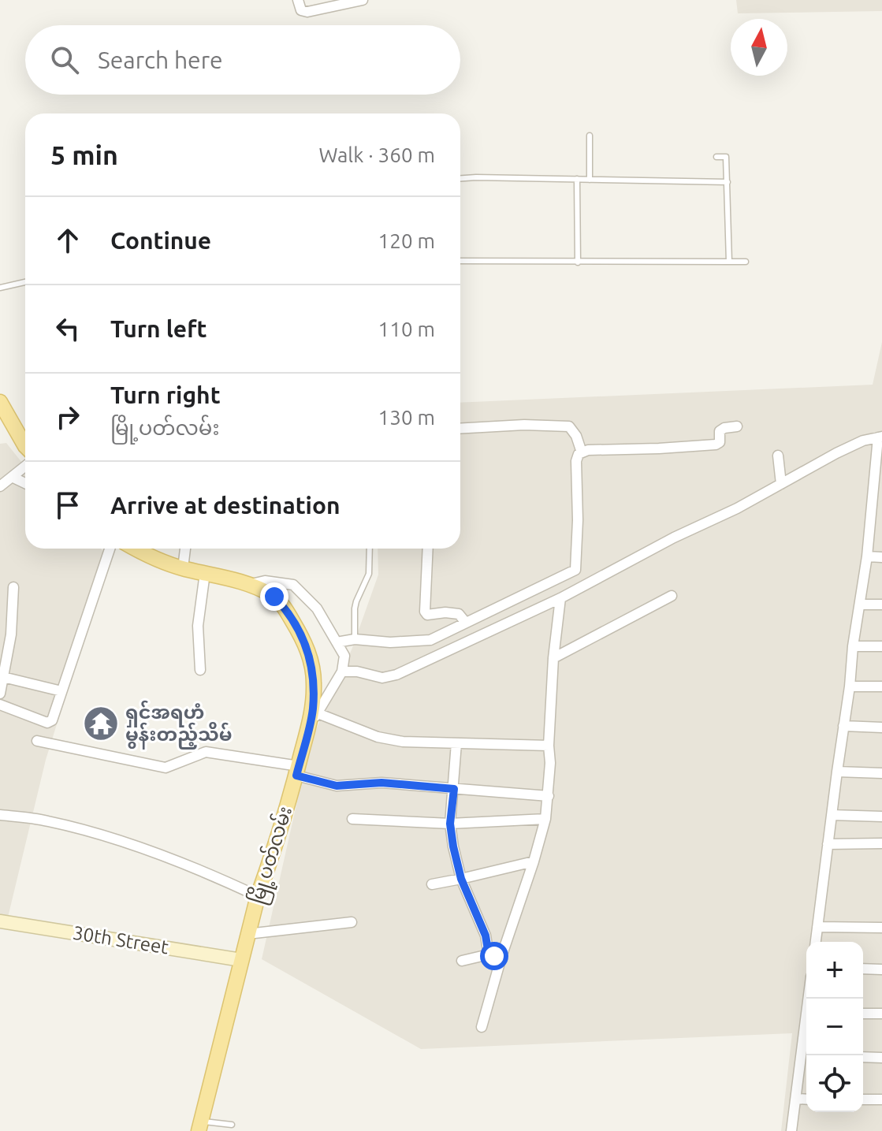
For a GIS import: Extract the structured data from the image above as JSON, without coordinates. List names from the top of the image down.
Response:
{
  "streets": {
    "main road": ["မြို့ပတ်လမ်း", "30th Street"]
  },
  "crossings": [
    ["မြို့ပတ်လမ်း", "30th Street"]
  ],
  "places": {
    "temple": ["ရှင်အရဟံ မွန်းတည့်သိမ်"]
  },
  "north": "top",
  "page": {
    "search": "Search here",
    "heading": ["5 min", "Walk · 360 m"],
    "list": [
      ["Continue", "120 m"],
      ["Turn left", "110 m"],
      ["Turn right", "မြို့ပတ်လမ်း", "130 m"],
      "Arrive at destination"
    ],
    "map_buttons": ["+", "−"]
  }
}
